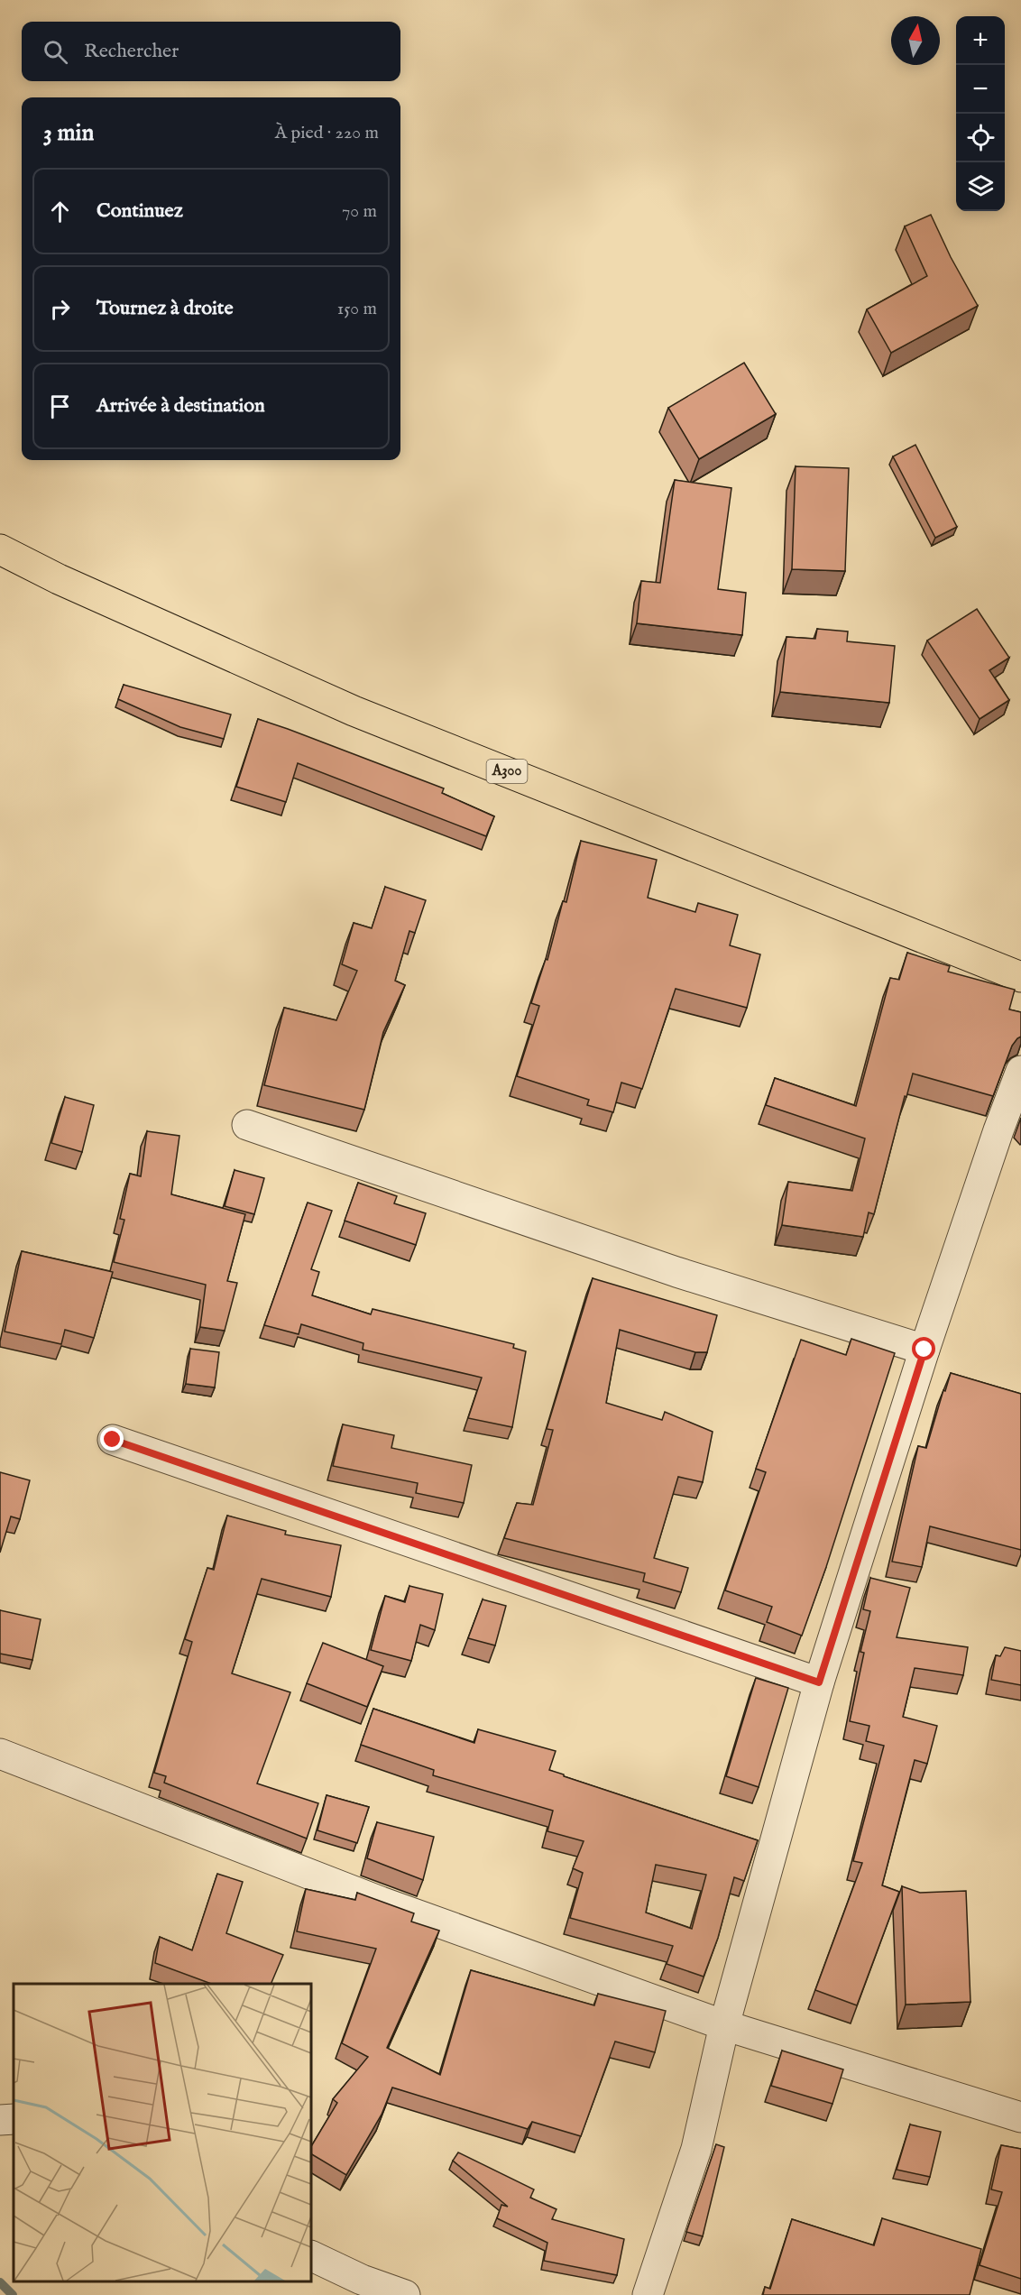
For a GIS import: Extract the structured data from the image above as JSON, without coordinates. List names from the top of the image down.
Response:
{
  "streets": {
    "highway": ["A300"]
  },
  "north": "top",
  "page": {
    "map_buttons": ["+", "−"],
    "search": "Rechercher",
    "heading": ["3 min", "À pied · 220 m"],
    "list": [
      ["Continuez", "70 m"],
      ["Tournez à droite", "150 m"],
      "Arrivée à destination"
    ]
  }
}
